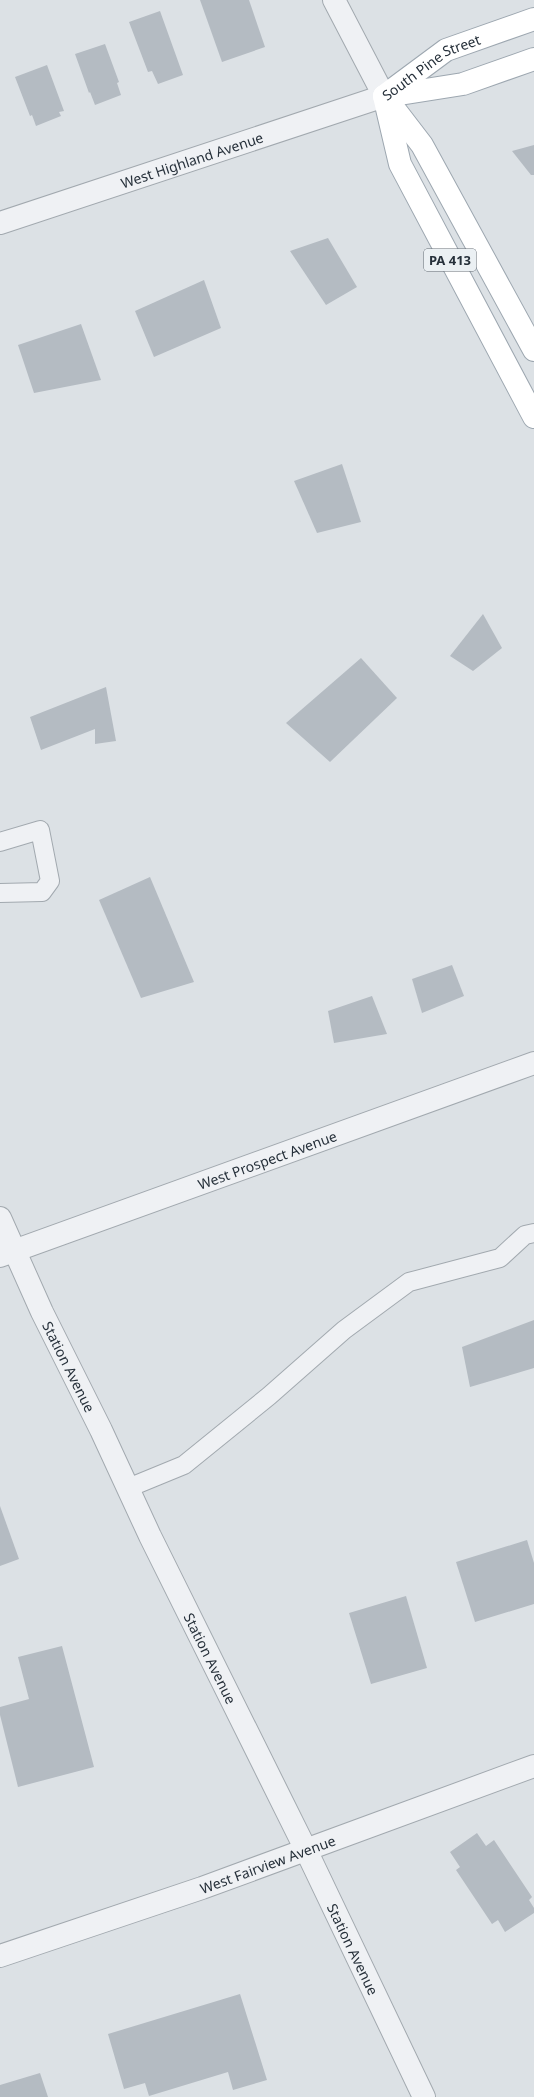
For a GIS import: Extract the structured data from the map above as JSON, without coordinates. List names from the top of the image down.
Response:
{
  "streets": {
    "main road": ["South Pine Street", "PA 413"],
    "street": [
      "West Highland Avenue",
      "West Prospect Avenue",
      "Station Avenue",
      "West Fairview Avenue"
    ]
  },
  "crossings": [
    ["South Pine Street", "West Highland Avenue"],
    ["South Pine Street", "PA 413"],
    ["West Highland Avenue", "PA 413"],
    ["West Prospect Avenue", "Station Avenue"],
    ["Station Avenue", "West Fairview Avenue"]
  ]
}
